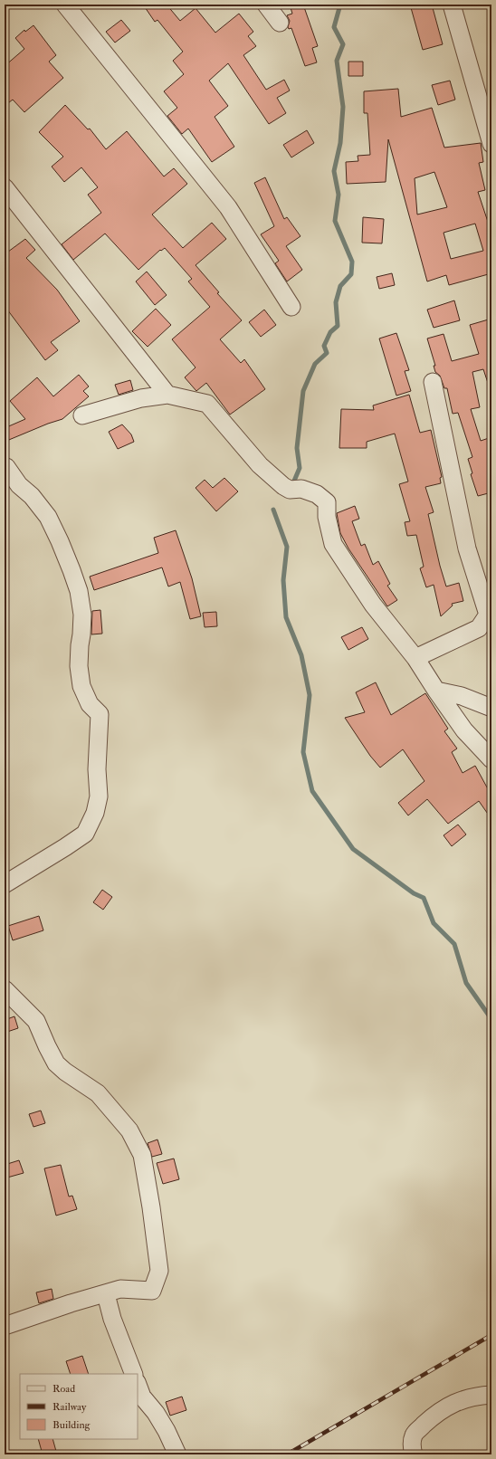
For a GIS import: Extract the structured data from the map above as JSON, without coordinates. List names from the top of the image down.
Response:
{
  "legend": ["Road", "Railway", "Building"]
}
